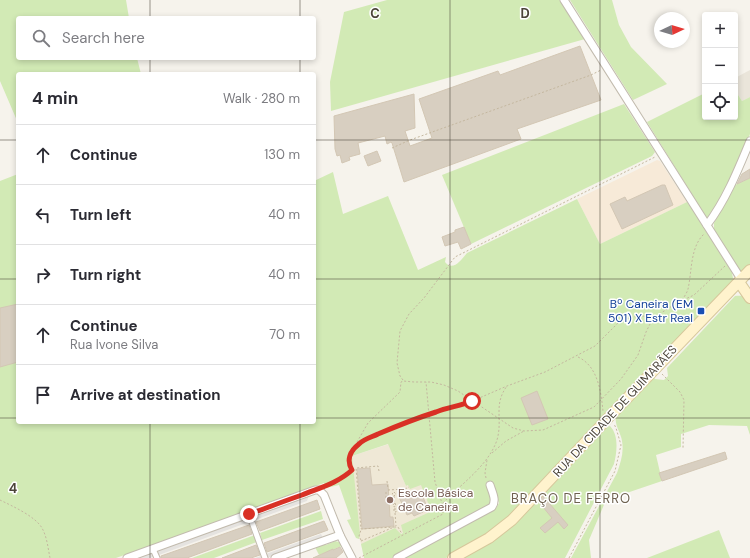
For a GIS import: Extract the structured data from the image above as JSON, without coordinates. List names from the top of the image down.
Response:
{
  "streets": {
    "main road": ["RUA DA CIDADE DE GUIMARÃES"]
  },
  "districts": ["BRAÇO DE FERRO"],
  "places": {
    "transit": ["Bº Caneira (EM 501) X Estr Real"],
    "other": ["Escola Básica de Caneira"]
  },
  "north": "right",
  "page": {
    "map_buttons": ["+", "−"],
    "search": "Search here",
    "heading": ["4 min", "Walk · 280 m"],
    "list": [
      ["Continue", "130 m"],
      ["Turn left", "40 m"],
      ["Turn right", "40 m"],
      ["Continue", "Rua Ivone Silva", "70 m"],
      "Arrive at destination"
    ]
  },
  "grid": {
    "columns": ["C", "D"],
    "rows": ["4"]
  }
}
